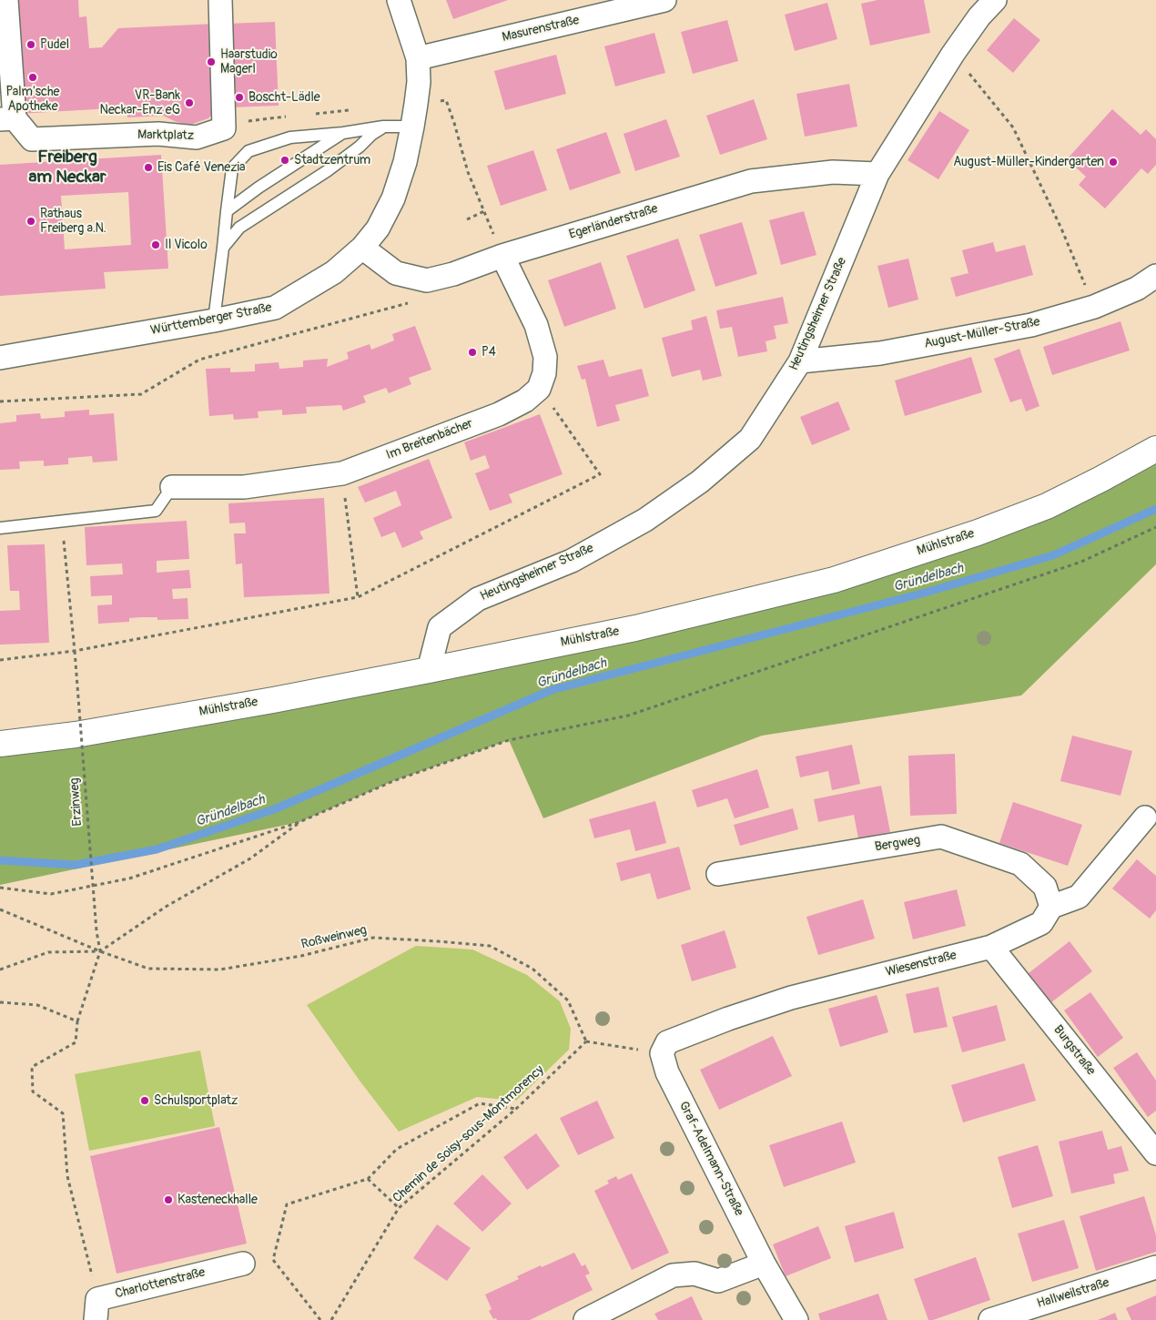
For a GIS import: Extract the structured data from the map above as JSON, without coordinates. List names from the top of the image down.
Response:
{
  "streets": {
    "main road": ["Mühlstraße"],
    "street": [
      "Masurenstraße",
      "Marktplatz",
      "Egerländerstraße",
      "Heutingsheimer Straße",
      "Württemberger Straße",
      "August-Müller-Straße",
      "Im Breitenbächer",
      "Bergweg",
      "Wiesenstraße",
      "Burgstraße",
      "Graf-Adelmann-Straße",
      "Charlottenstraße",
      "Hallweilstraße"
    ],
    "path": ["Erzinweg", "Roßweinweg", "Chemin de Soisy-sous-Montmorency"]
  },
  "crossings": [
    ["Masurenstraße", "Württemberger Straße"],
    ["Egerländerstraße", "Heutingsheimer Straße"],
    ["Egerländerstraße", "Württemberger Straße"],
    ["Heutingsheimer Straße", "August-Müller-Straße"],
    ["Heutingsheimer Straße", "Mühlstraße"],
    ["Erzinweg", "Roßweinweg"],
    ["Bergweg", "Wiesenstraße"],
    ["Roßweinweg", "Chemin de Soisy-sous-Montmorency"],
    ["Wiesenstraße", "Burgstraße"],
    ["Wiesenstraße", "Graf-Adelmann-Straße"]
  ],
  "districts": ["Freiberg am Neckar"],
  "water": ["Gründelbach"],
  "places": [
    "Pudel",
    "Haarstudio Magerl",
    "Palm'sche Apotheke",
    "Boscht-Lädle",
    "VR-Bank Neckar-Enz eG",
    "Stadtzentrum",
    "August-Müller-Kindergarten",
    "Eis Café Venezia",
    "Rathaus Freiberg a.N.",
    "Il Vicolo",
    "P4",
    "Schulsportplatz",
    "Kasteneckhalle"
  ]
}
